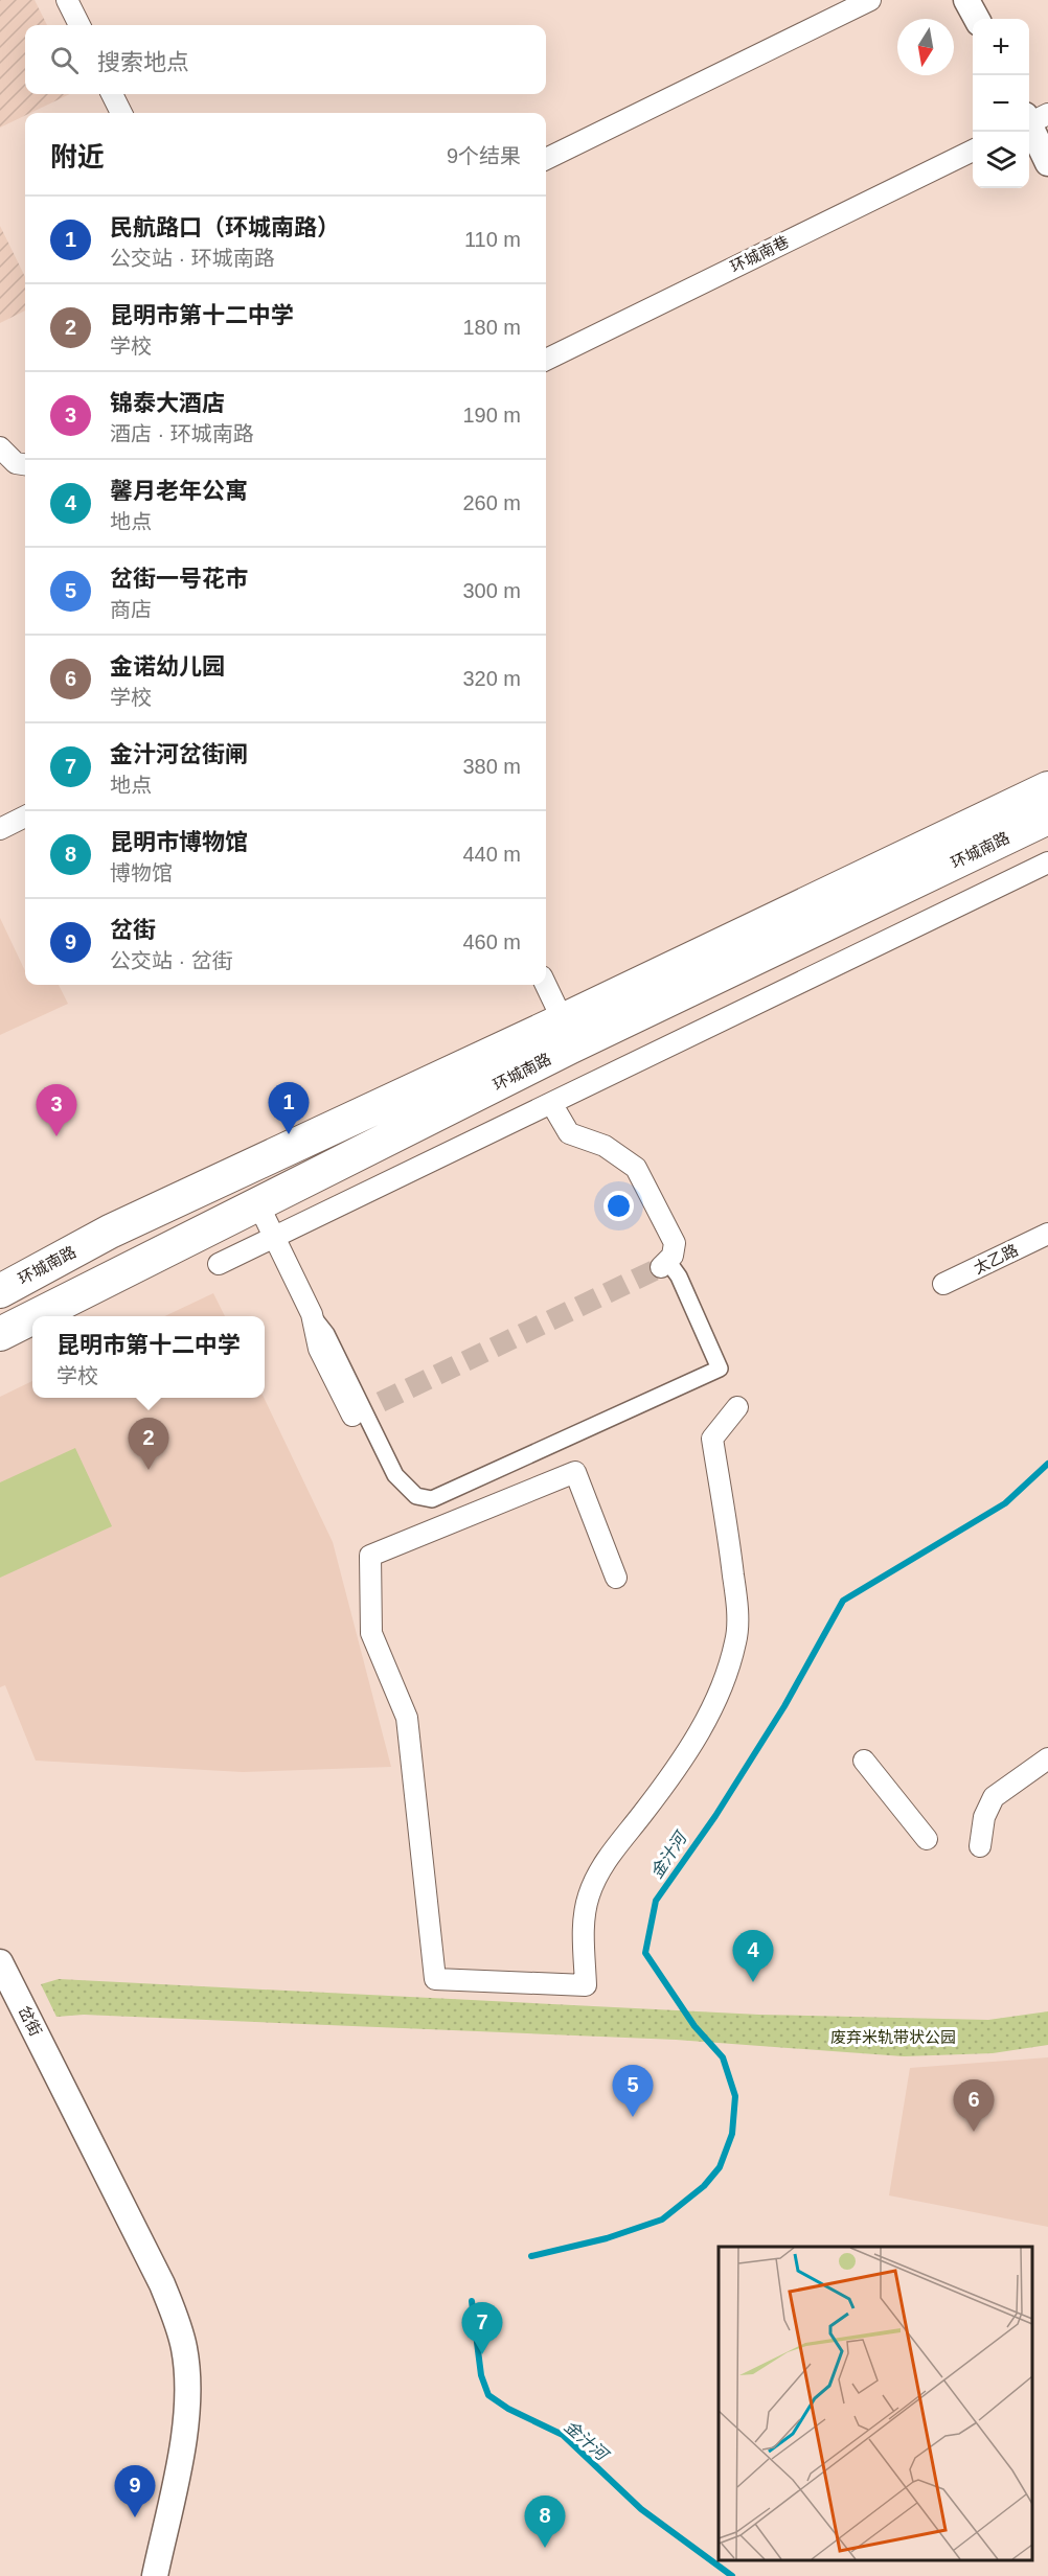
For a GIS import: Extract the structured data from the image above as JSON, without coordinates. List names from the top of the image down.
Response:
{
  "streets": {
    "main road": ["环城南路"],
    "street": ["环城南巷", "太乙路", "岔街"]
  },
  "water": ["金汁河"],
  "parks": ["废弃米轨带状公园"],
  "north": "bottom",
  "page": {
    "map_buttons": ["+", "−"],
    "search": "搜索地点",
    "heading": ["附近", "9个结果"],
    "list": [
      {
        "mark": "1",
        "name": "民航路口（环城南路）",
        "note": "公交站 · 环城南路",
        "value": "110 m"
      },
      {
        "mark": "2",
        "name": "昆明市第十二中学",
        "note": "学校",
        "value": "180 m"
      },
      {
        "mark": "3",
        "name": "锦泰大酒店",
        "note": "酒店 · 环城南路",
        "value": "190 m"
      },
      {
        "mark": "4",
        "name": "馨月老年公寓",
        "note": "地点",
        "value": "260 m"
      },
      {
        "mark": "5",
        "name": "岔街一号花市",
        "note": "商店",
        "value": "300 m"
      },
      {
        "mark": "6",
        "name": "金诺幼儿园",
        "note": "学校",
        "value": "320 m"
      },
      {
        "mark": "7",
        "name": "金汁河岔街闸",
        "note": "地点",
        "value": "380 m"
      },
      {
        "mark": "8",
        "name": "昆明市博物馆",
        "note": "博物馆",
        "value": "440 m"
      },
      {
        "mark": "9",
        "name": "岔街",
        "note": "公交站 · 岔街",
        "value": "460 m"
      }
    ],
    "pins": [
      "1",
      "3",
      "2",
      "4",
      "5",
      "6",
      "7",
      "9",
      "8"
    ],
    "popup": ["昆明市第十二中学", "学校"]
  }
}
